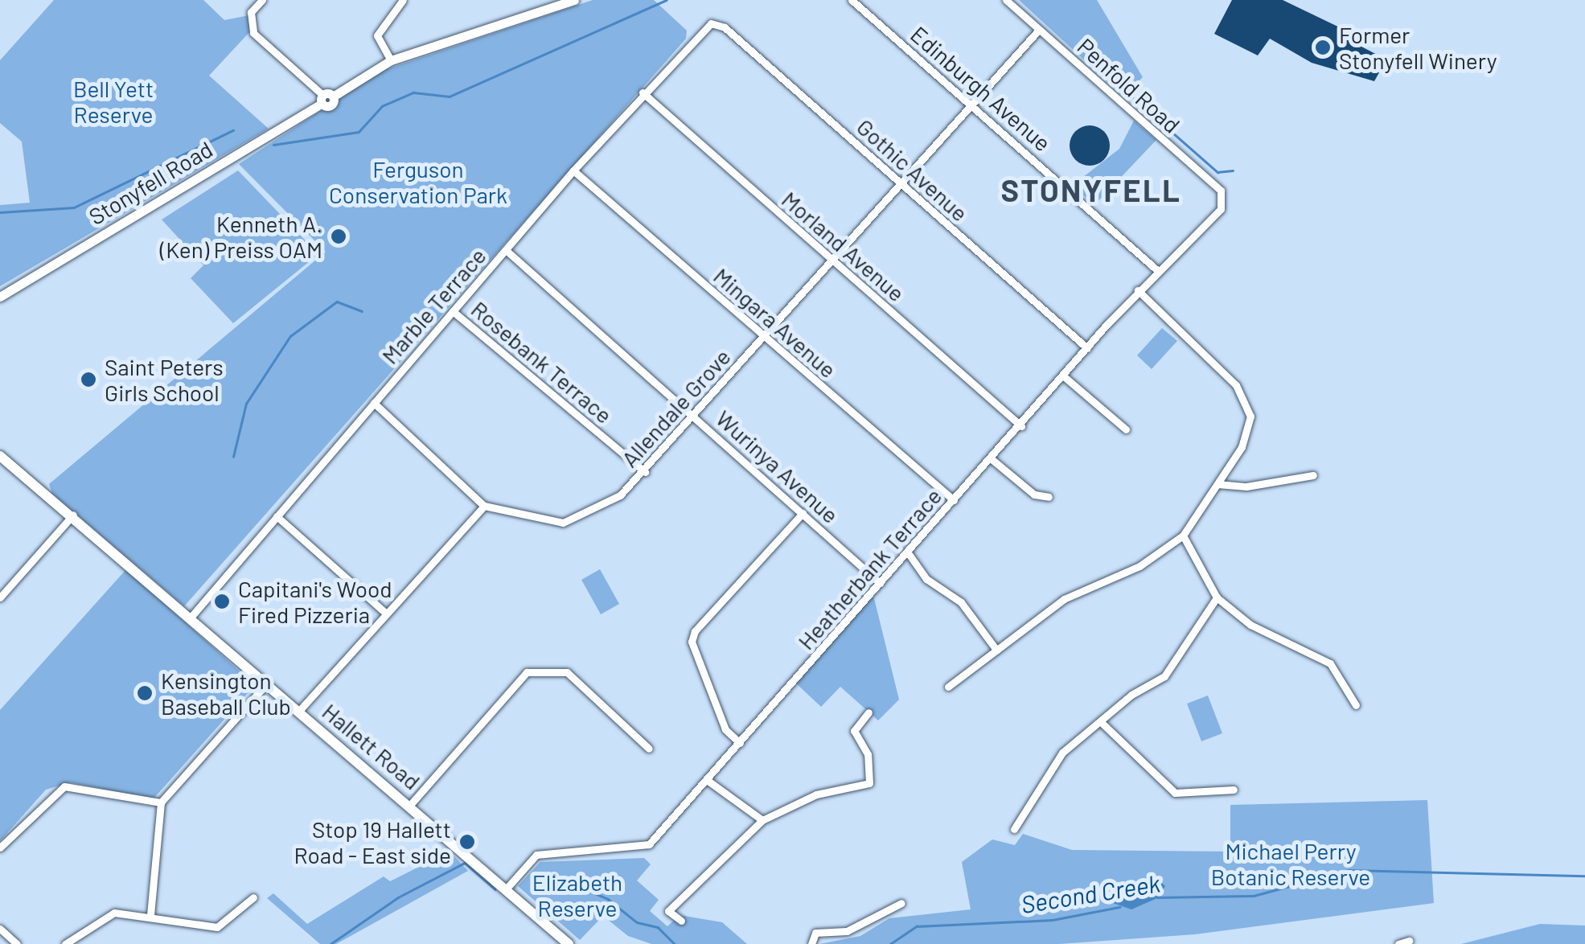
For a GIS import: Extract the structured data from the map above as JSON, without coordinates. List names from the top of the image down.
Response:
{
  "streets": {
    "main road": ["Hallett Road"],
    "street": [
      "Penfold Road",
      "Edinburgh Avenue",
      "Gothic Avenue",
      "Stonyfell Road",
      "Morland Avenue",
      "Marble Terrace",
      "Mingara Avenue",
      "Rosebank Terrace",
      "Allendale Grove",
      "Wurinya Avenue",
      "Heatherbank Terrace"
    ]
  },
  "crossings": [
    ["Penfold Road", "Allendale Grove"],
    ["Penfold Road", "Heatherbank Terrace"],
    ["Edinburgh Avenue", "Allendale Grove"],
    ["Edinburgh Avenue", "Heatherbank Terrace"],
    ["Gothic Avenue", "Marble Terrace"],
    ["Gothic Avenue", "Allendale Grove"],
    ["Gothic Avenue", "Heatherbank Terrace"],
    ["Morland Avenue", "Marble Terrace"],
    ["Morland Avenue", "Allendale Grove"],
    ["Morland Avenue", "Heatherbank Terrace"],
    ["Marble Terrace", "Mingara Avenue"],
    ["Marble Terrace", "Rosebank Terrace"],
    ["Marble Terrace", "Wurinya Avenue"],
    ["Marble Terrace", "Hallett Road"],
    ["Mingara Avenue", "Allendale Grove"],
    ["Mingara Avenue", "Heatherbank Terrace"],
    ["Rosebank Terrace", "Allendale Grove"],
    ["Allendale Grove", "Wurinya Avenue"],
    ["Wurinya Avenue", "Heatherbank Terrace"],
    ["Heatherbank Terrace", "Hallett Road"]
  ],
  "districts": ["STONYFELL"],
  "water": ["Second Creek"],
  "parks": [
    "Bell Yett Reserve",
    "Ferguson Conservation Park",
    "Michael Perry Botanic Reserve",
    "Elizabeth Reserve"
  ],
  "places": [
    "Former Stonyfell Winery",
    "Kenneth A. (Ken) Preiss OAM",
    "Saint Peters Girls School",
    "Capitani's Wood Fired Pizzeria",
    "Kensington Baseball Club",
    "Stop 19 Hallett Road - East side"
  ]
}
